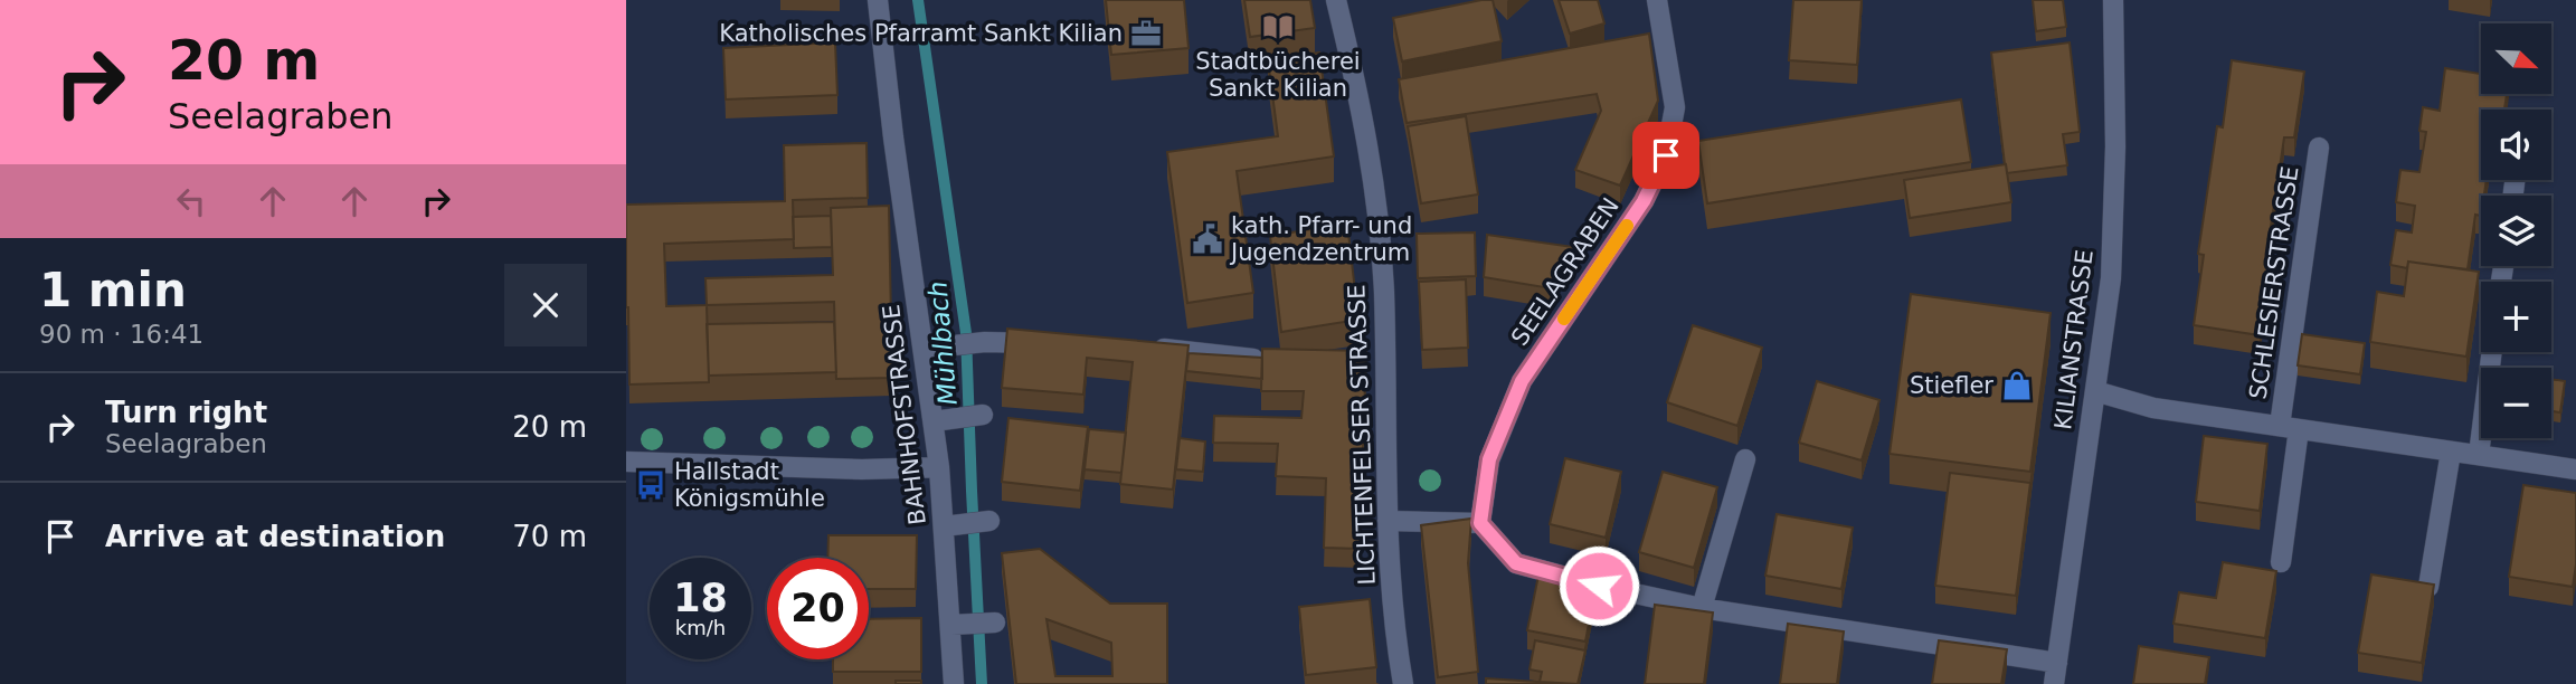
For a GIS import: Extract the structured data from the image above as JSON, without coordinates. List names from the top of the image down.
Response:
{
  "streets": {
    "street": [
      "SEELAGRABEN",
      "SCHLESIERSTRASSE",
      "KILIANSTRASSE",
      "BAHNHOFSTRASSE",
      "LICHTENFELSER STRASSE"
    ]
  },
  "crossings": [
    ["SCHLESIERSTRASSE", "KILIANSTRASSE"]
  ],
  "water": ["Mühlbach"],
  "places": {
    "library": ["Stadtbücherei Sankt Kilian"],
    "office": ["Katholisches Pfarramt Sankt Kilian"],
    "public building": ["kath. Pfarr- und Jugendzentrum"],
    "shop": ["Stiefler"],
    "bus stop": ["Hallstadt Königsmühle"]
  },
  "north": "bottom right",
  "page": {
    "turn": ["20 m", "Seelagraben"],
    "map_buttons": ["+", "−"],
    "heading": ["1 min", "90 m · 16:41"],
    "list": [
      {
        "name": "Turn right",
        "note": "Seelagraben",
        "value": "20 m"
      },
      {
        "name": "Arrive at destination",
        "value": "70 m"
      }
    ],
    "speed": "18 km/h",
    "limit": "20"
  }
}
